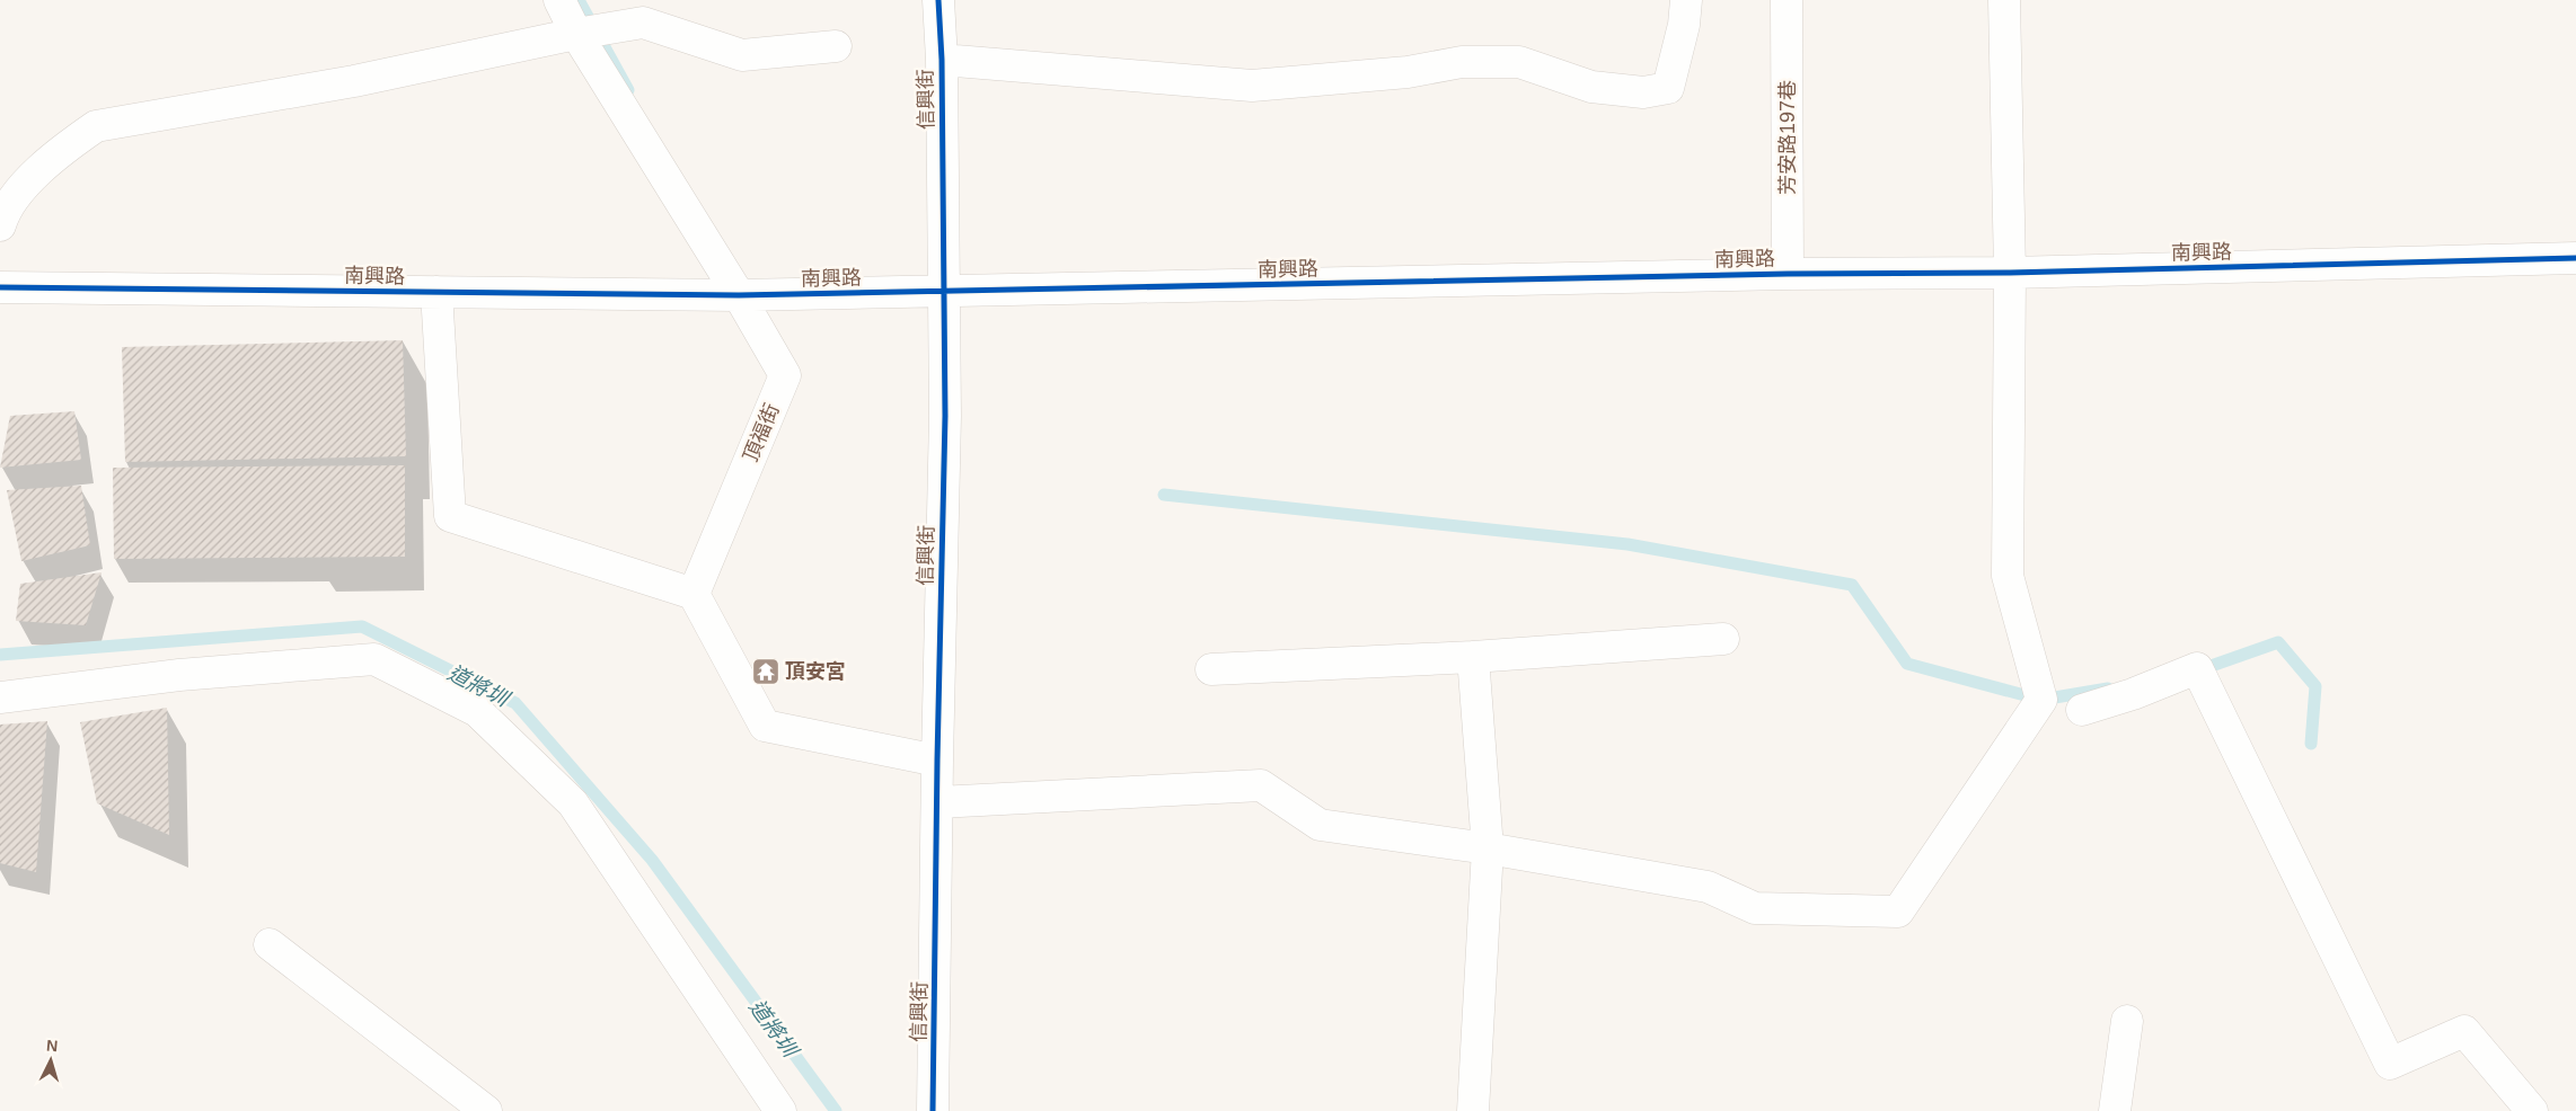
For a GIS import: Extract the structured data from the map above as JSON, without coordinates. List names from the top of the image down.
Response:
{
  "streets": {
    "street": [
      "信興街",
      "芳安路197巷",
      "南興路",
      "頂福街"
    ]
  },
  "crossings": [
    ["信興街", "南興路"],
    ["芳安路197巷", "南興路"],
    ["南興路", "頂福街"]
  ],
  "water": ["道將圳"],
  "places": {
    "temple": ["頂安宮"]
  },
  "north": "top"
}
